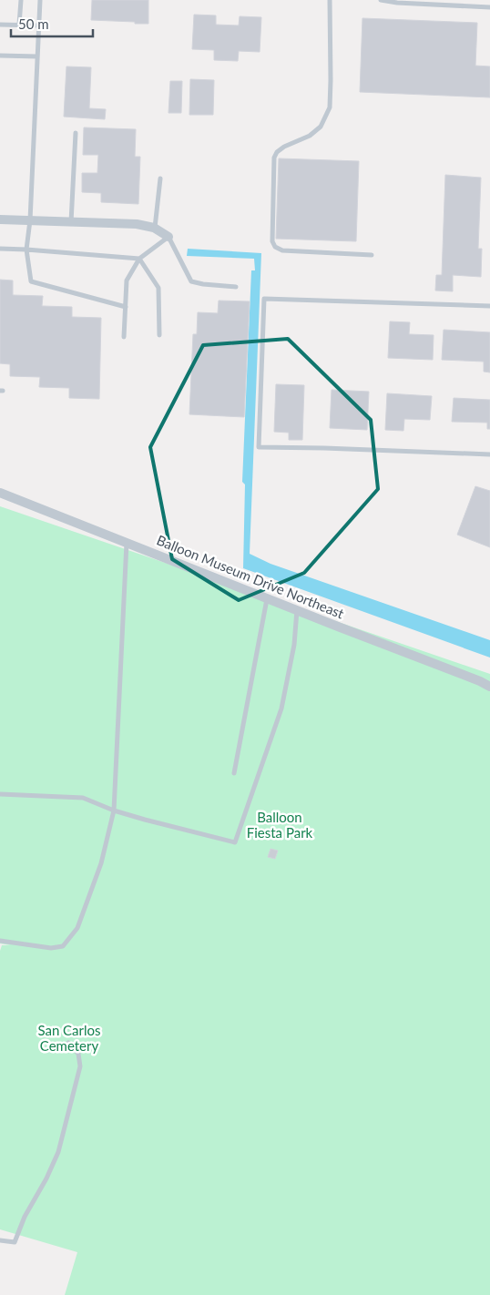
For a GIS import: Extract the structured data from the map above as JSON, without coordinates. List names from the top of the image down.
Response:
{
  "streets": {
    "street": ["Balloon Museum Drive Northeast"]
  },
  "parks": ["Balloon Fiesta Park", "San Carlos Cemetery"],
  "scale_bar": "50 m"
}
